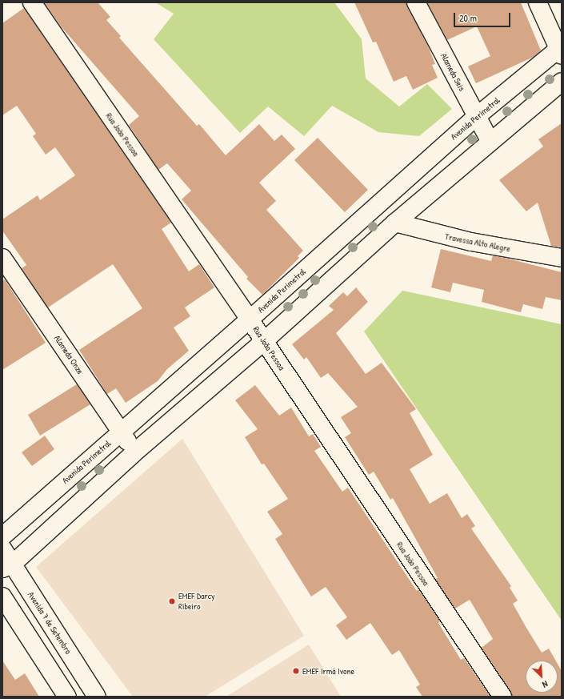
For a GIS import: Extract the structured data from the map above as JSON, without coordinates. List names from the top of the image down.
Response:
{
  "streets": {
    "street": [
      "Alameda Seis",
      "Avenida Perimetral",
      "Rua João Pessoa",
      "Travessa Alto Alegre",
      "Alameda Onze",
      "Avenida 7 de Setembro"
    ]
  },
  "crossings": [
    ["Alameda Seis", "Avenida Perimetral"],
    ["Avenida Perimetral", "Rua João Pessoa"],
    ["Avenida Perimetral", "Alameda Onze"]
  ],
  "places": ["EMEF Darcy Ribeiro", "EMEF Irmã Ivone"],
  "scale_bar": "20 m",
  "north": "bottom right"
}
